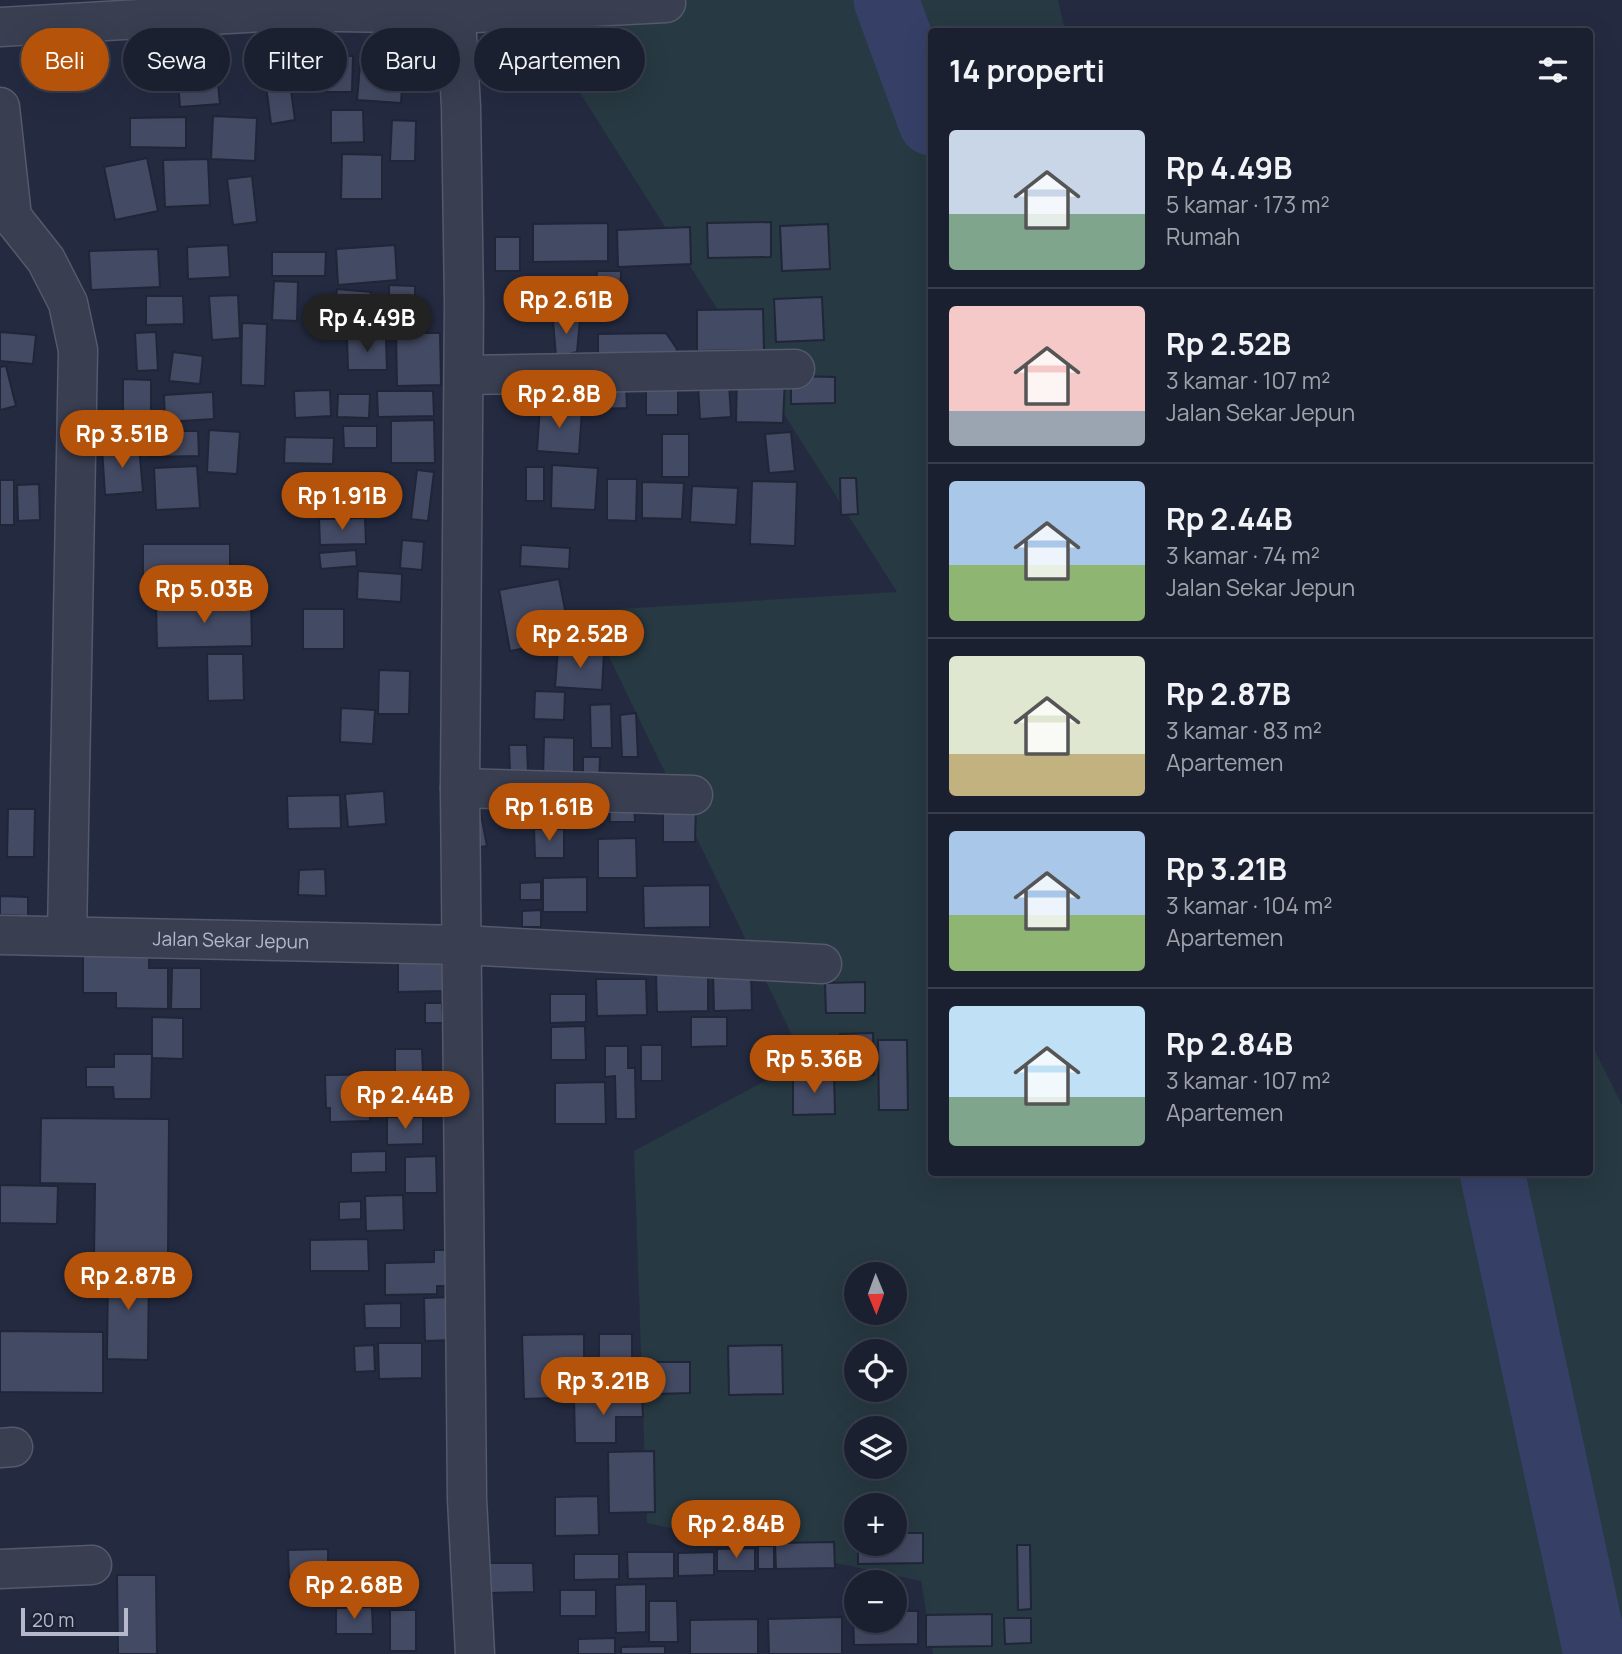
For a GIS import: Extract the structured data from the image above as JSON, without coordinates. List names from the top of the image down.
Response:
{
  "streets": {
    "street": ["Jalan Sekar Jepun"]
  },
  "scale_bar": "20 m",
  "north": "bottom",
  "page": {
    "chip": [
      "Beli",
      "Sewa",
      "Filter",
      "Baru",
      "Apartemen"
    ],
    "heading": "14 properti",
    "list": [
      {
        "name": "Rp 4.49B",
        "note": "5 kamar · 173 m² · Rumah"
      },
      {
        "name": "Rp 2.52B",
        "note": "3 kamar · 107 m² · Jalan Sekar Jepun"
      },
      {
        "name": "Rp 2.44B",
        "note": "3 kamar · 74 m² · Jalan Sekar Jepun"
      },
      {
        "name": "Rp 2.87B",
        "note": "3 kamar · 83 m² · Apartemen"
      },
      {
        "name": "Rp 3.21B",
        "note": "3 kamar · 104 m² · Apartemen"
      },
      {
        "name": "Rp 2.84B",
        "note": "3 kamar · 107 m² · Apartemen"
      }
    ],
    "price": [
      "Rp 2.61B",
      "Rp 4.49B",
      "Rp 2.8B",
      "Rp 3.51B",
      "Rp 1.91B",
      "Rp 5.03B",
      "Rp 2.52B",
      "Rp 1.61B",
      "Rp 5.36B",
      "Rp 2.44B",
      "Rp 2.87B",
      "Rp 3.21B",
      "Rp 2.84B",
      "Rp 2.68B"
    ],
    "map_buttons": ["+", "−"],
    "scale": "20 m"
  }
}
